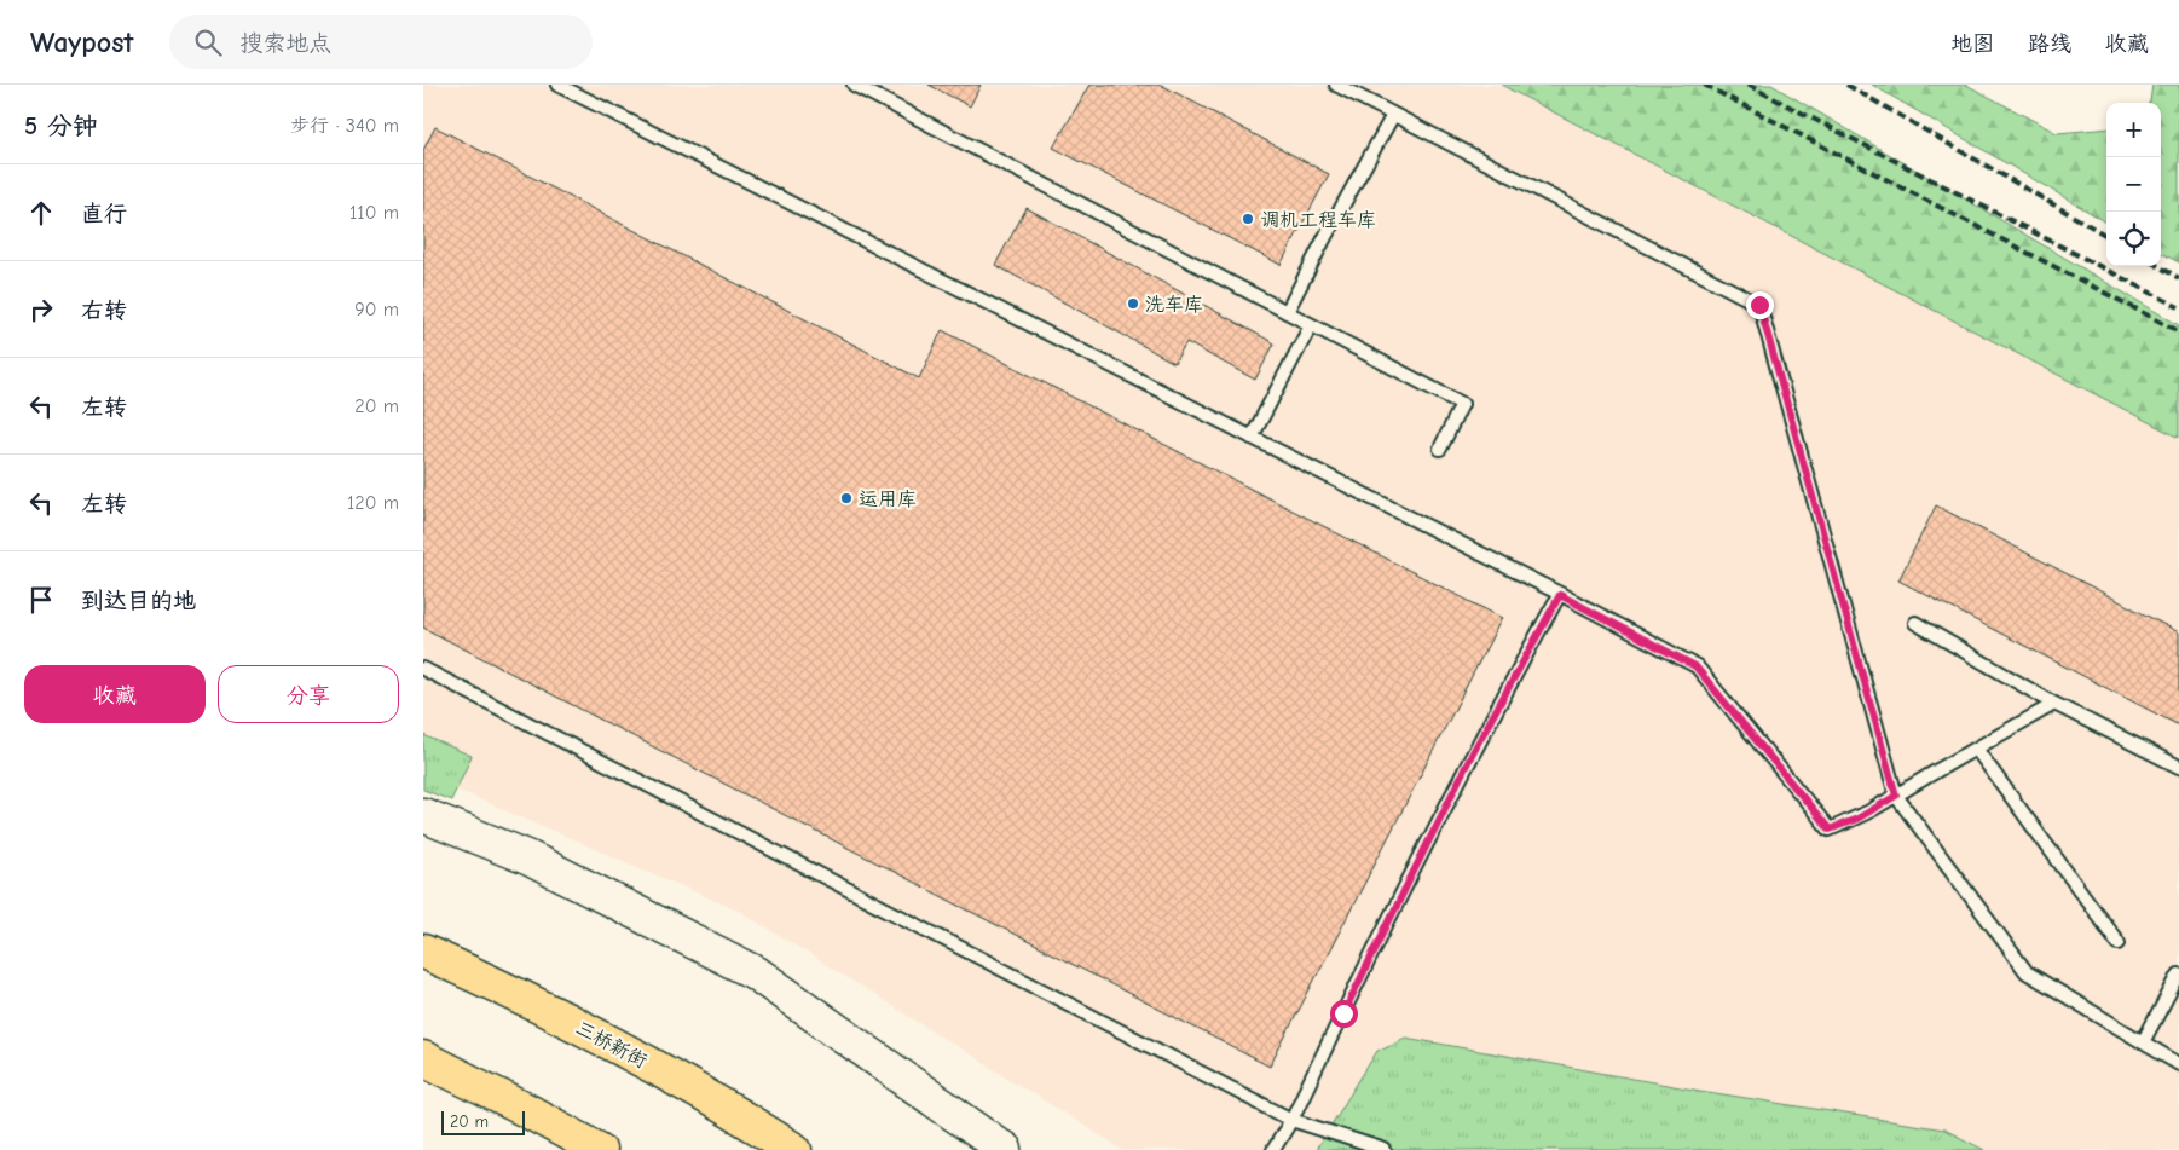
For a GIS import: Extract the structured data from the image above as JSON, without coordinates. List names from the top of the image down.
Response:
{
  "streets": {
    "highway": ["三桥新街"]
  },
  "places": ["调机工程车库", "洗车库", "运用库"],
  "scale_bar": "20 m",
  "page": {
    "header": "Waypost",
    "search": "搜索地点",
    "nav": ["地图", "路线", "收藏"],
    "heading": ["5 分钟", "步行 · 340 m"],
    "map_buttons": ["+", "−"],
    "list": [
      ["直行", "110 m"],
      ["右转", "90 m"],
      ["左转", "20 m"],
      ["左转", "120 m"],
      "到达目的地"
    ],
    "buttons": ["收藏", "分享"],
    "scale": "20 m"
  }
}
